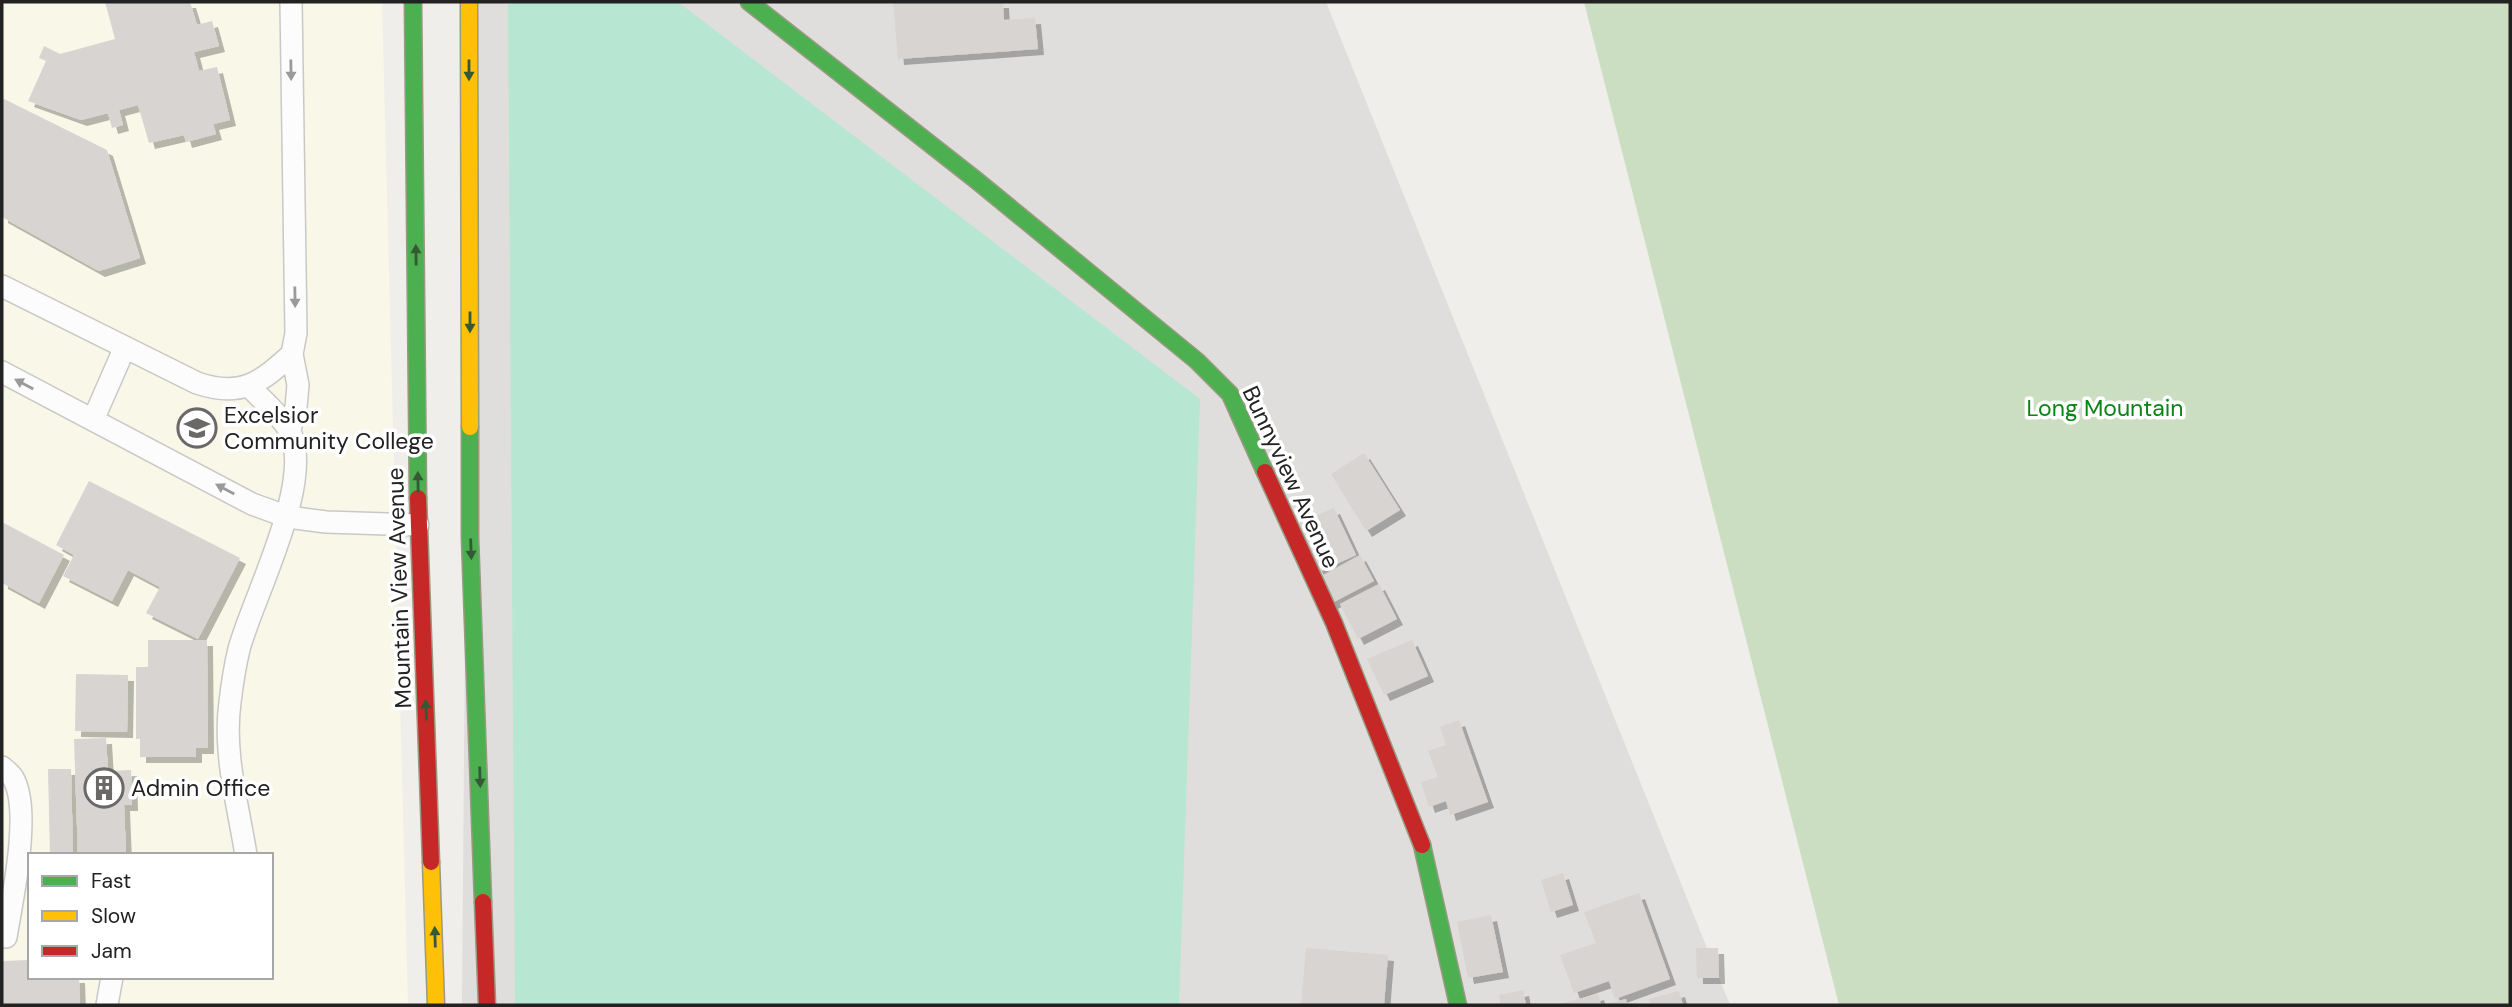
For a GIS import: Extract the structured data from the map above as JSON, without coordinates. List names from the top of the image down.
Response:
{
  "streets": {
    "main road": ["Bunnyview Avenue", "Mountain View Avenue"]
  },
  "parks": ["Long Mountain"],
  "places": {
    "school or university": ["Excelsior Community College"],
    "building": ["Admin Office"]
  },
  "legend": ["Fast", "Slow", "Jam"]
}
